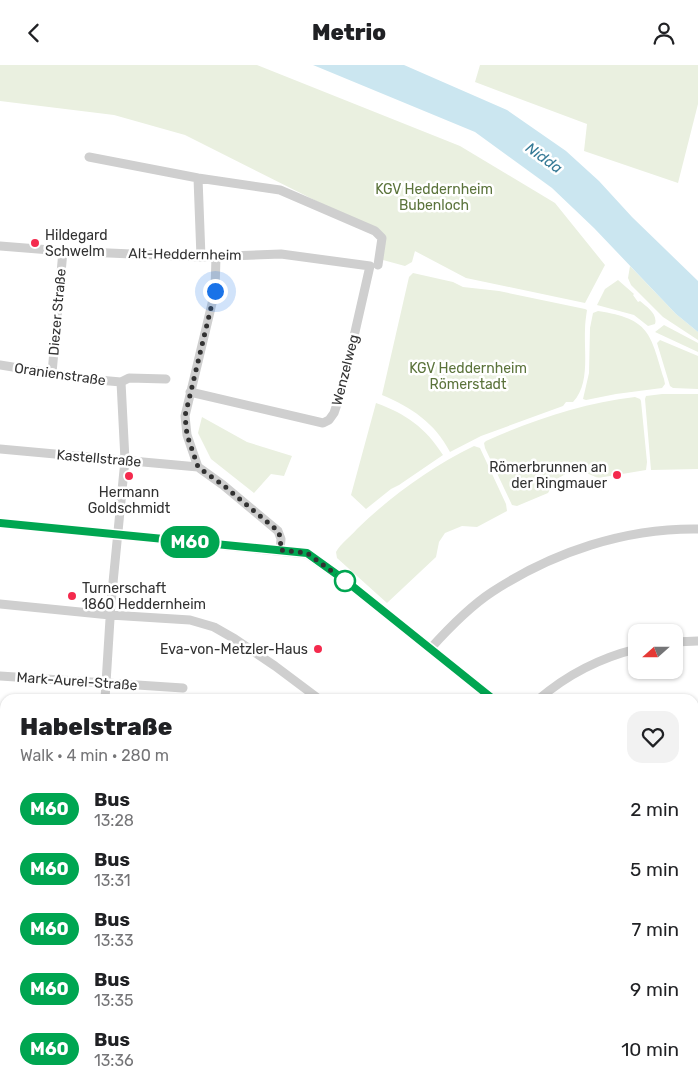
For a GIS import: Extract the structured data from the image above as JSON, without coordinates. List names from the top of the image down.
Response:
{
  "streets": {
    "street": [
      "Alt-Heddernheim",
      "Diezer Straße",
      "Wenzelweg",
      "Oranienstraße",
      "Kastellstraße",
      "Mark-Aurel-Straße"
    ]
  },
  "crossings": [
    ["Alt-Heddernheim", "Diezer Straße"],
    ["Alt-Heddernheim", "Wenzelweg"],
    ["Diezer Straße", "Oranienstraße"]
  ],
  "water": ["Nidda"],
  "parks": ["KGV Heddernheim Bubenloch", "KGV Heddernheim Römerstadt"],
  "places": [
    "Hildegard Schwelm",
    "Römerbrunnen an der Ringmauer",
    "Hermann Goldschmidt",
    "Turnerschaft 1860 Heddernheim",
    "Eva-von-Metzler-Haus"
  ],
  "lines": ["bus line M60"],
  "north": "left",
  "page": {
    "header": "Metrio",
    "on_map": "M60",
    "heading": ["Habelstraße", "Walk · 4 min · 280 m"],
    "list": [
      {
        "mark": "M60",
        "name": "Bus",
        "note": "13:28",
        "value": "2 min"
      },
      {
        "mark": "M60",
        "name": "Bus",
        "note": "13:31",
        "value": "5 min"
      },
      {
        "mark": "M60",
        "name": "Bus",
        "note": "13:33",
        "value": "7 min"
      },
      {
        "mark": "M60",
        "name": "Bus",
        "note": "13:35",
        "value": "9 min"
      },
      {
        "mark": "M60",
        "name": "Bus",
        "note": "13:36",
        "value": "10 min"
      }
    ]
  }
}
